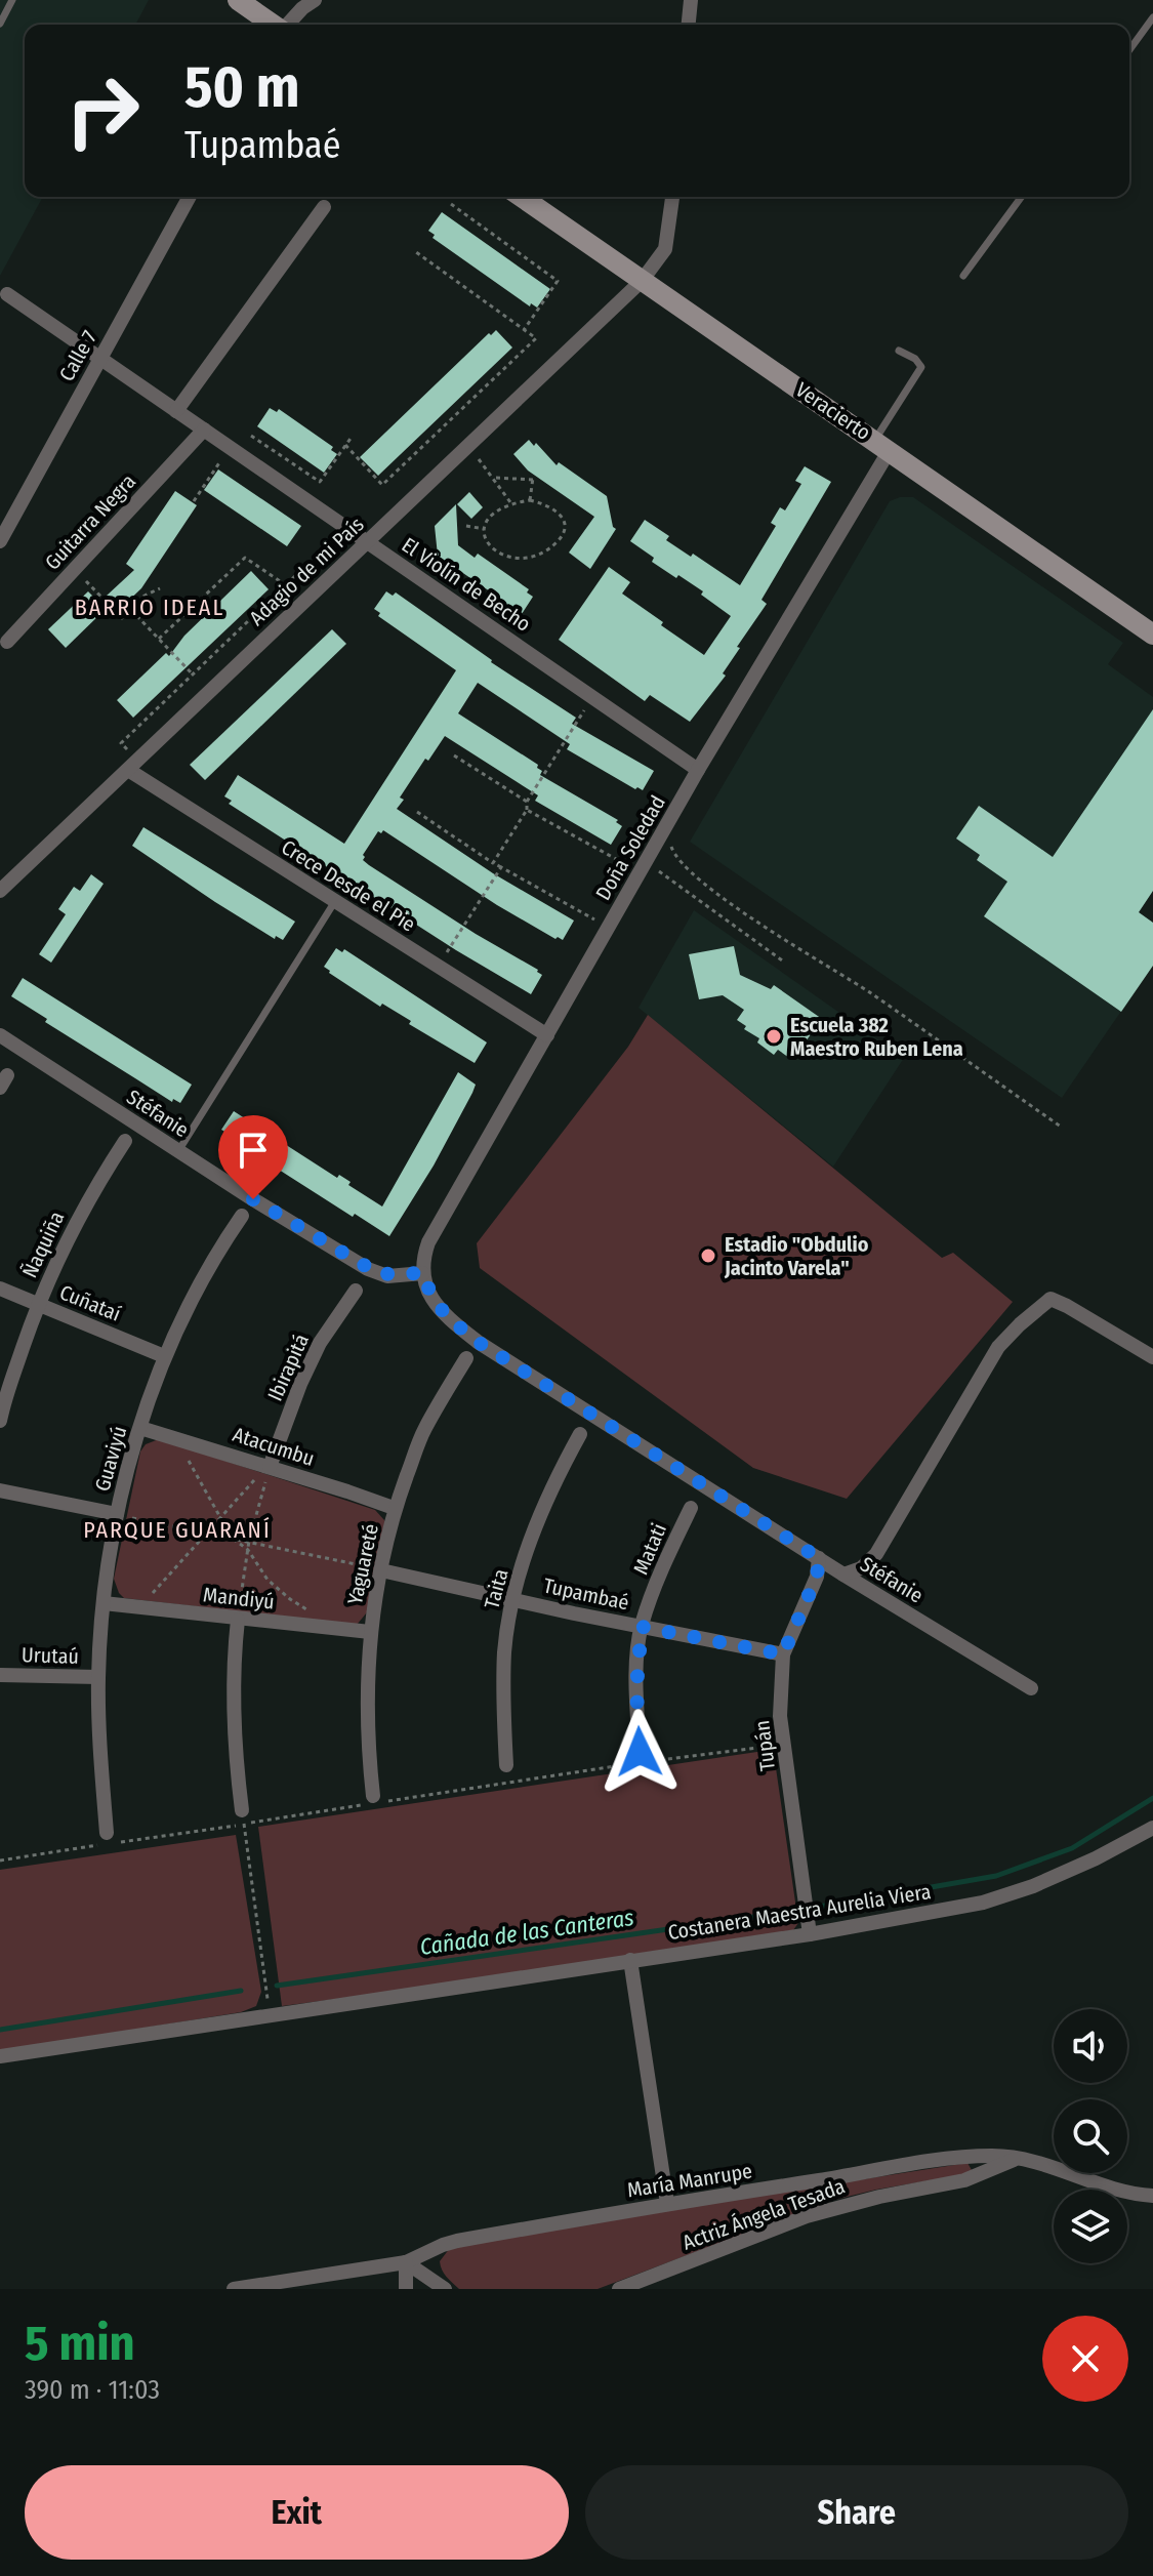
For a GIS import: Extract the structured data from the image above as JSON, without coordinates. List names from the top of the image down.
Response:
{
  "streets": {
    "street": [
      "Calle 7",
      "Veracierto",
      "Guitarra Negra",
      "Adagio de mi País",
      "El Violín de Becho",
      "Doña Soledad",
      "Crece Desde el Pie",
      "Stéfanie",
      "Ñaquiña",
      "Cuñataí",
      "Ibirapitá",
      "Atacumbu",
      "Guaviyú",
      "Matati",
      "Yaguareté",
      "Taita",
      "Tupambaé",
      "Mandiyú",
      "Urutaú",
      "Tupán",
      "Costanera Maestra Aurelia Viera",
      "María Manrupe",
      "Actriz Ángela Tesada"
    ]
  },
  "crossings": [
    ["Calle 7", "El Violín de Becho"],
    ["Veracierto", "Adagio de mi País"],
    ["Veracierto", "Doña Soledad"],
    ["Guitarra Negra", "El Violín de Becho"],
    ["Adagio de mi País", "El Violín de Becho"],
    ["Adagio de mi País", "Crece Desde el Pie"],
    ["El Violín de Becho", "Doña Soledad"],
    ["Doña Soledad", "Crece Desde el Pie"],
    ["Doña Soledad", "Stéfanie"],
    ["Stéfanie", "Tupán"],
    ["Ñaquiña", "Cuñataí"],
    ["Cuñataí", "Guaviyú"],
    ["Ibirapitá", "Atacumbu"],
    ["Atacumbu", "Guaviyú"],
    ["Atacumbu", "Yaguareté"],
    ["Guaviyú", "Mandiyú"],
    ["Guaviyú", "Urutaú"],
    ["Matati", "Tupambaé"],
    ["Yaguareté", "Tupambaé"],
    ["Yaguareté", "Mandiyú"],
    ["Taita", "Tupambaé"],
    ["Tupambaé", "Tupán"],
    ["Tupán", "Costanera Maestra Aurelia Viera"],
    ["María Manrupe", "Actriz Ángela Tesada"]
  ],
  "districts": ["BARRIO IDEAL", "PARQUE GUARANÍ"],
  "water": ["Cañada de las Canteras"],
  "places": ["Escuela 382 Maestro Ruben Lena", "Estadio \"Obdulio Jacinto Varela\""],
  "page": {
    "turn": ["50 m", "Tupambaé"],
    "heading": ["5 min", "390 m · 11:03"],
    "buttons": ["Exit", "Share"]
  }
}
